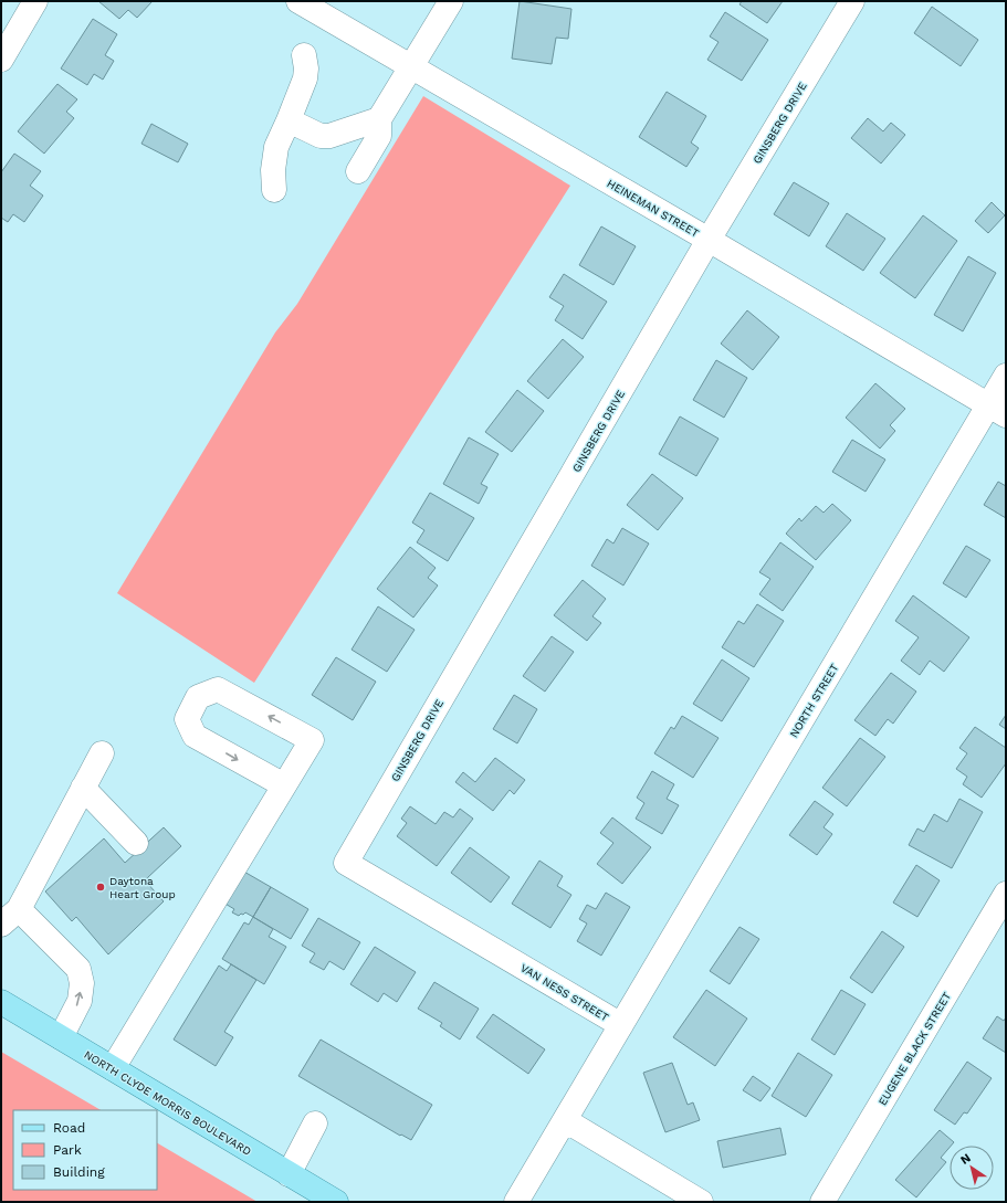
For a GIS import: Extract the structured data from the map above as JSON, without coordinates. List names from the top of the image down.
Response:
{
  "streets": {
    "main road": ["NORTH CLYDE MORRIS BOULEVARD"],
    "street": [
      "GINSBERG DRIVE",
      "HEINEMAN STREET",
      "NORTH STREET",
      "VAN NESS STREET",
      "EUGENE BLACK STREET"
    ]
  },
  "crossings": [
    ["GINSBERG DRIVE", "HEINEMAN STREET"],
    ["GINSBERG DRIVE", "VAN NESS STREET"],
    ["HEINEMAN STREET", "NORTH STREET"],
    ["NORTH STREET", "VAN NESS STREET"]
  ],
  "places": ["Daytona Heart Group"],
  "legend": ["Road", "Park", "Building"],
  "north": "top left"
}
